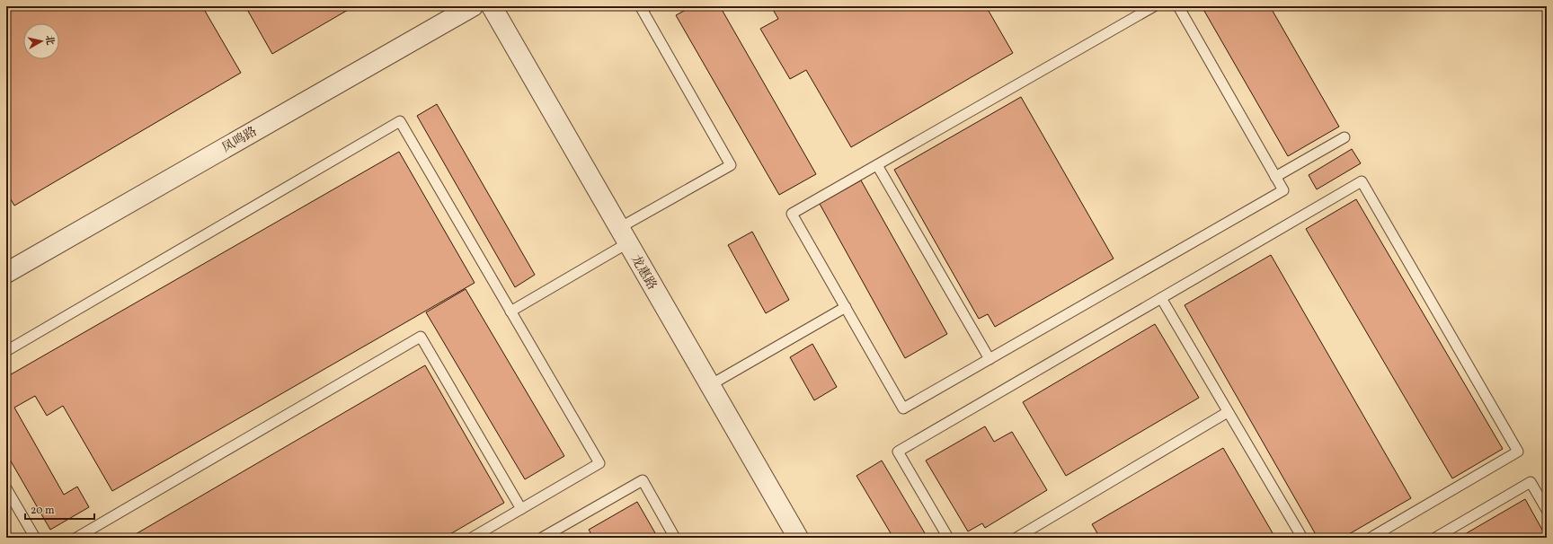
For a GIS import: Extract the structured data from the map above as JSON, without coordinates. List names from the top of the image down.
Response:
{
  "streets": {
    "street": ["凤鸣路", "龙惠路"]
  },
  "scale_bar": "20 m",
  "north": "right"
}
